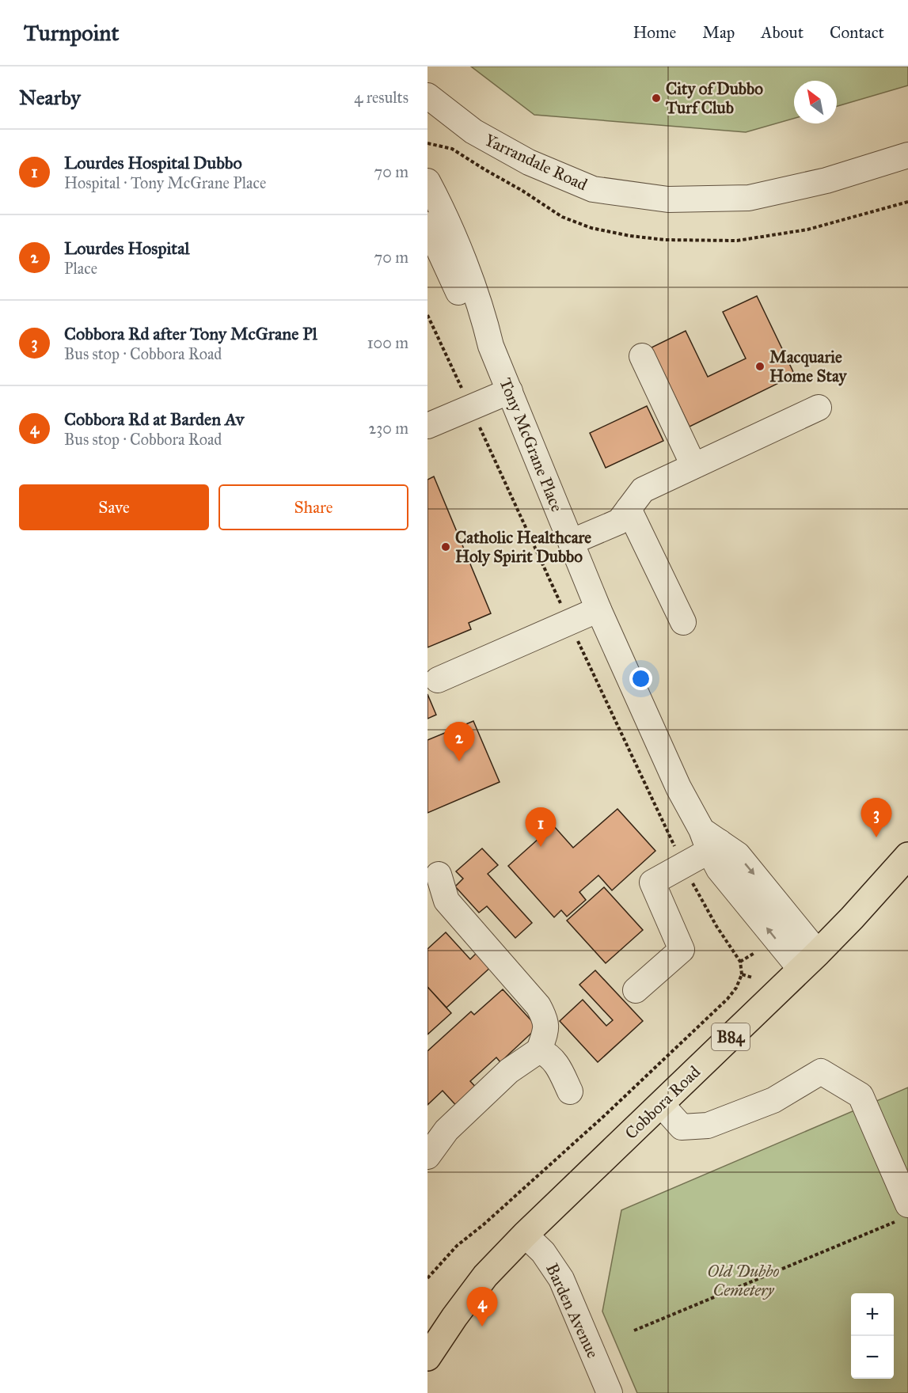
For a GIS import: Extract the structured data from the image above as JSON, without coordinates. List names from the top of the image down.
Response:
{
  "streets": {
    "main road": ["B84", "Cobbora Road"],
    "street": ["Yarrandale Road", "Tony McGrane Place", "Barden Avenue"]
  },
  "crossings": [
    ["Tony McGrane Place", "Cobbora Road"],
    ["Cobbora Road", "Barden Avenue"]
  ],
  "parks": ["Old Dubbo Cemetery"],
  "places": ["City of Dubbo Turf Club", "Macquarie Home Stay", "Catholic Healthcare Holy Spirit Dubbo"],
  "north": "top left",
  "page": {
    "header": "Turnpoint",
    "nav": [
      "Home",
      "Map",
      "About",
      "Contact"
    ],
    "heading": ["Nearby", "4 results"],
    "list": [
      {
        "mark": "1",
        "name": "Lourdes Hospital Dubbo",
        "note": "Hospital · Tony McGrane Place",
        "value": "70 m"
      },
      {
        "mark": "2",
        "name": "Lourdes Hospital",
        "note": "Place",
        "value": "70 m"
      },
      {
        "mark": "3",
        "name": "Cobbora Rd after Tony McGrane Pl",
        "note": "Bus stop · Cobbora Road",
        "value": "100 m"
      },
      {
        "mark": "4",
        "name": "Cobbora Rd at Barden Av",
        "note": "Bus stop · Cobbora Road",
        "value": "230 m"
      }
    ],
    "buttons": ["Save", "Share"],
    "pins": [
      "2",
      "3",
      "1",
      "4"
    ],
    "map_buttons": ["+", "−"]
  }
}
